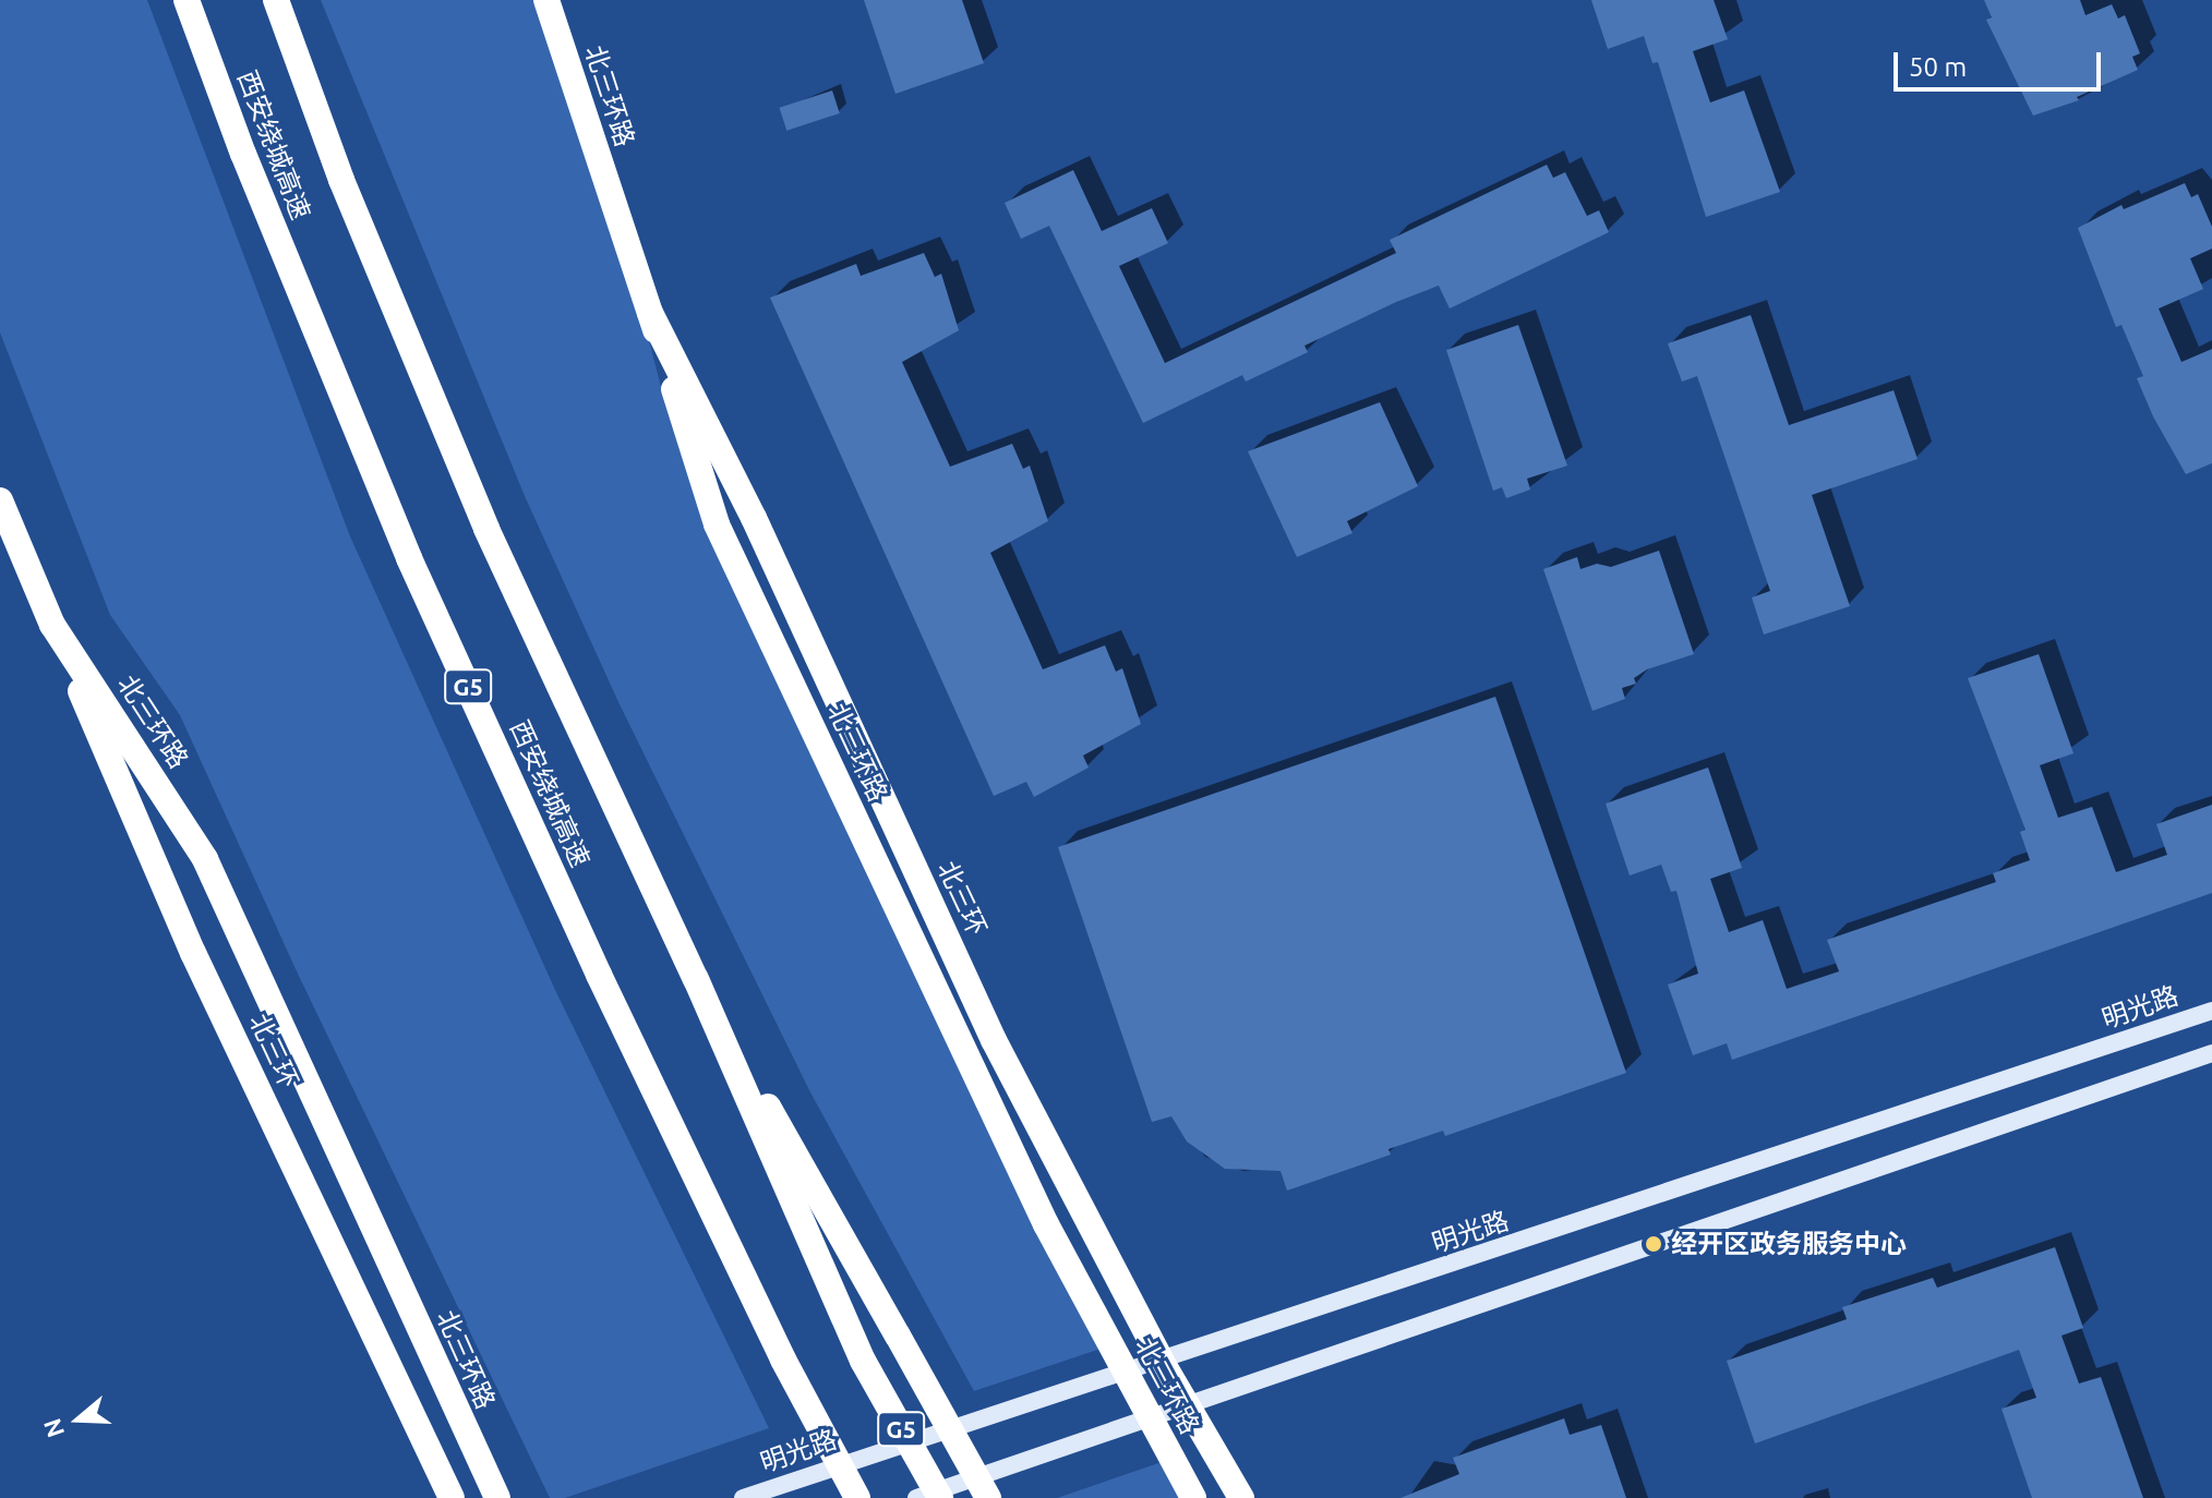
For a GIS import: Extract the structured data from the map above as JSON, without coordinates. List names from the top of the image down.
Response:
{
  "streets": {
    "highway": [
      "北三环路",
      "西安绕城高速",
      "G5",
      "北三环"
    ],
    "main road": ["明光路"]
  },
  "crossings": [
    ["北三环路", "北三环"],
    ["北三环", "明光路"]
  ],
  "places": ["经开区政务服务中心"],
  "scale_bar": "50 m",
  "north": "left"
}
